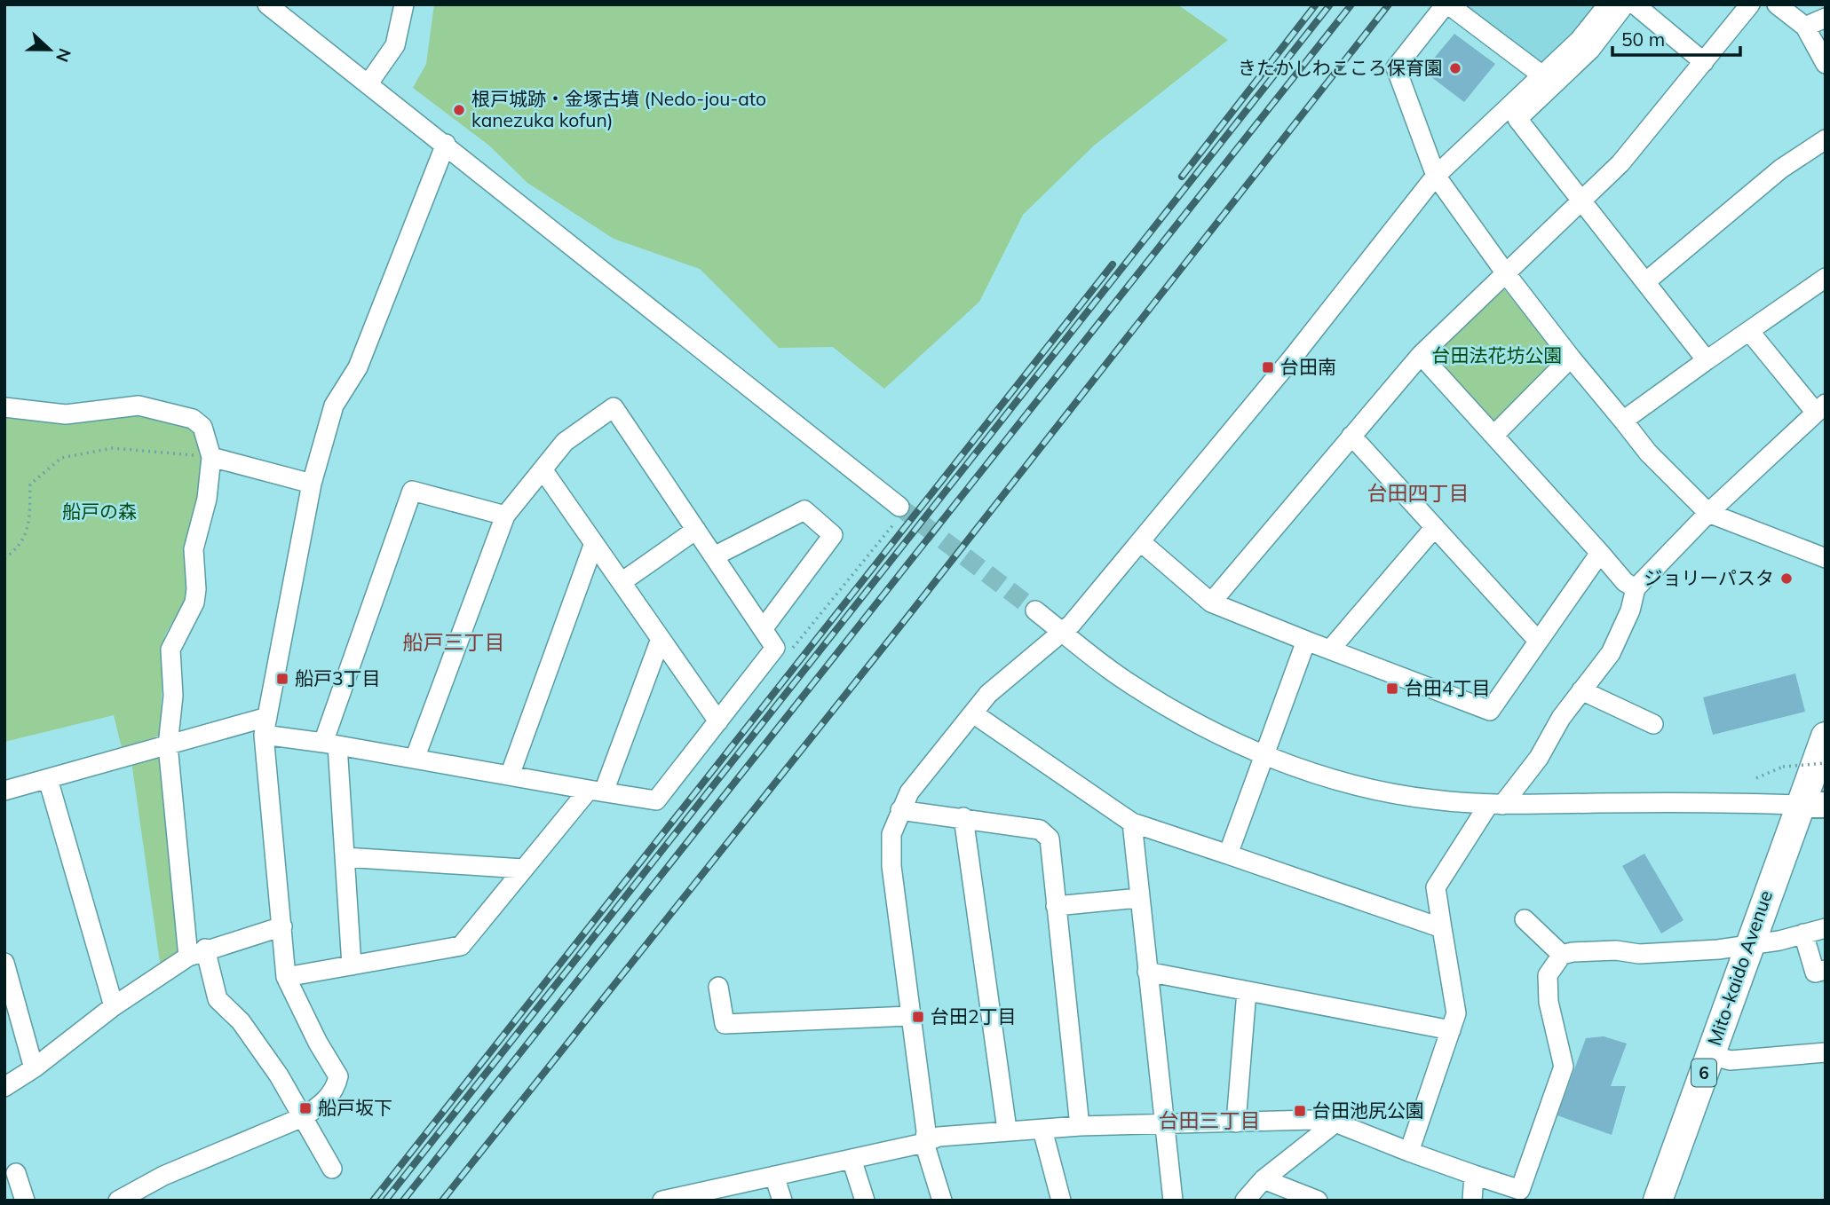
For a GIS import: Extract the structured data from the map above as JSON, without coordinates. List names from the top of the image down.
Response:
{
  "streets": {
    "highway": ["Mito-kaido Avenue", "6"]
  },
  "districts": ["台田四丁目", "船戸三丁目", "台田三丁目"],
  "parks": ["台田法花坊公園", "船戸の森"],
  "places": {
    "other": ["きたかしわこころ保育園", "根戸城跡・金塚古墳 (Nedo-jou-ato kanezuka kofun)", "ジョリーパスタ"],
    "transit": [
      "台田南",
      "船戸3丁目",
      "台田4丁目",
      "台田2丁目",
      "船戸坂下",
      "台田池尻公園"
    ]
  },
  "scale_bar": "50 m",
  "north": "right"
}
